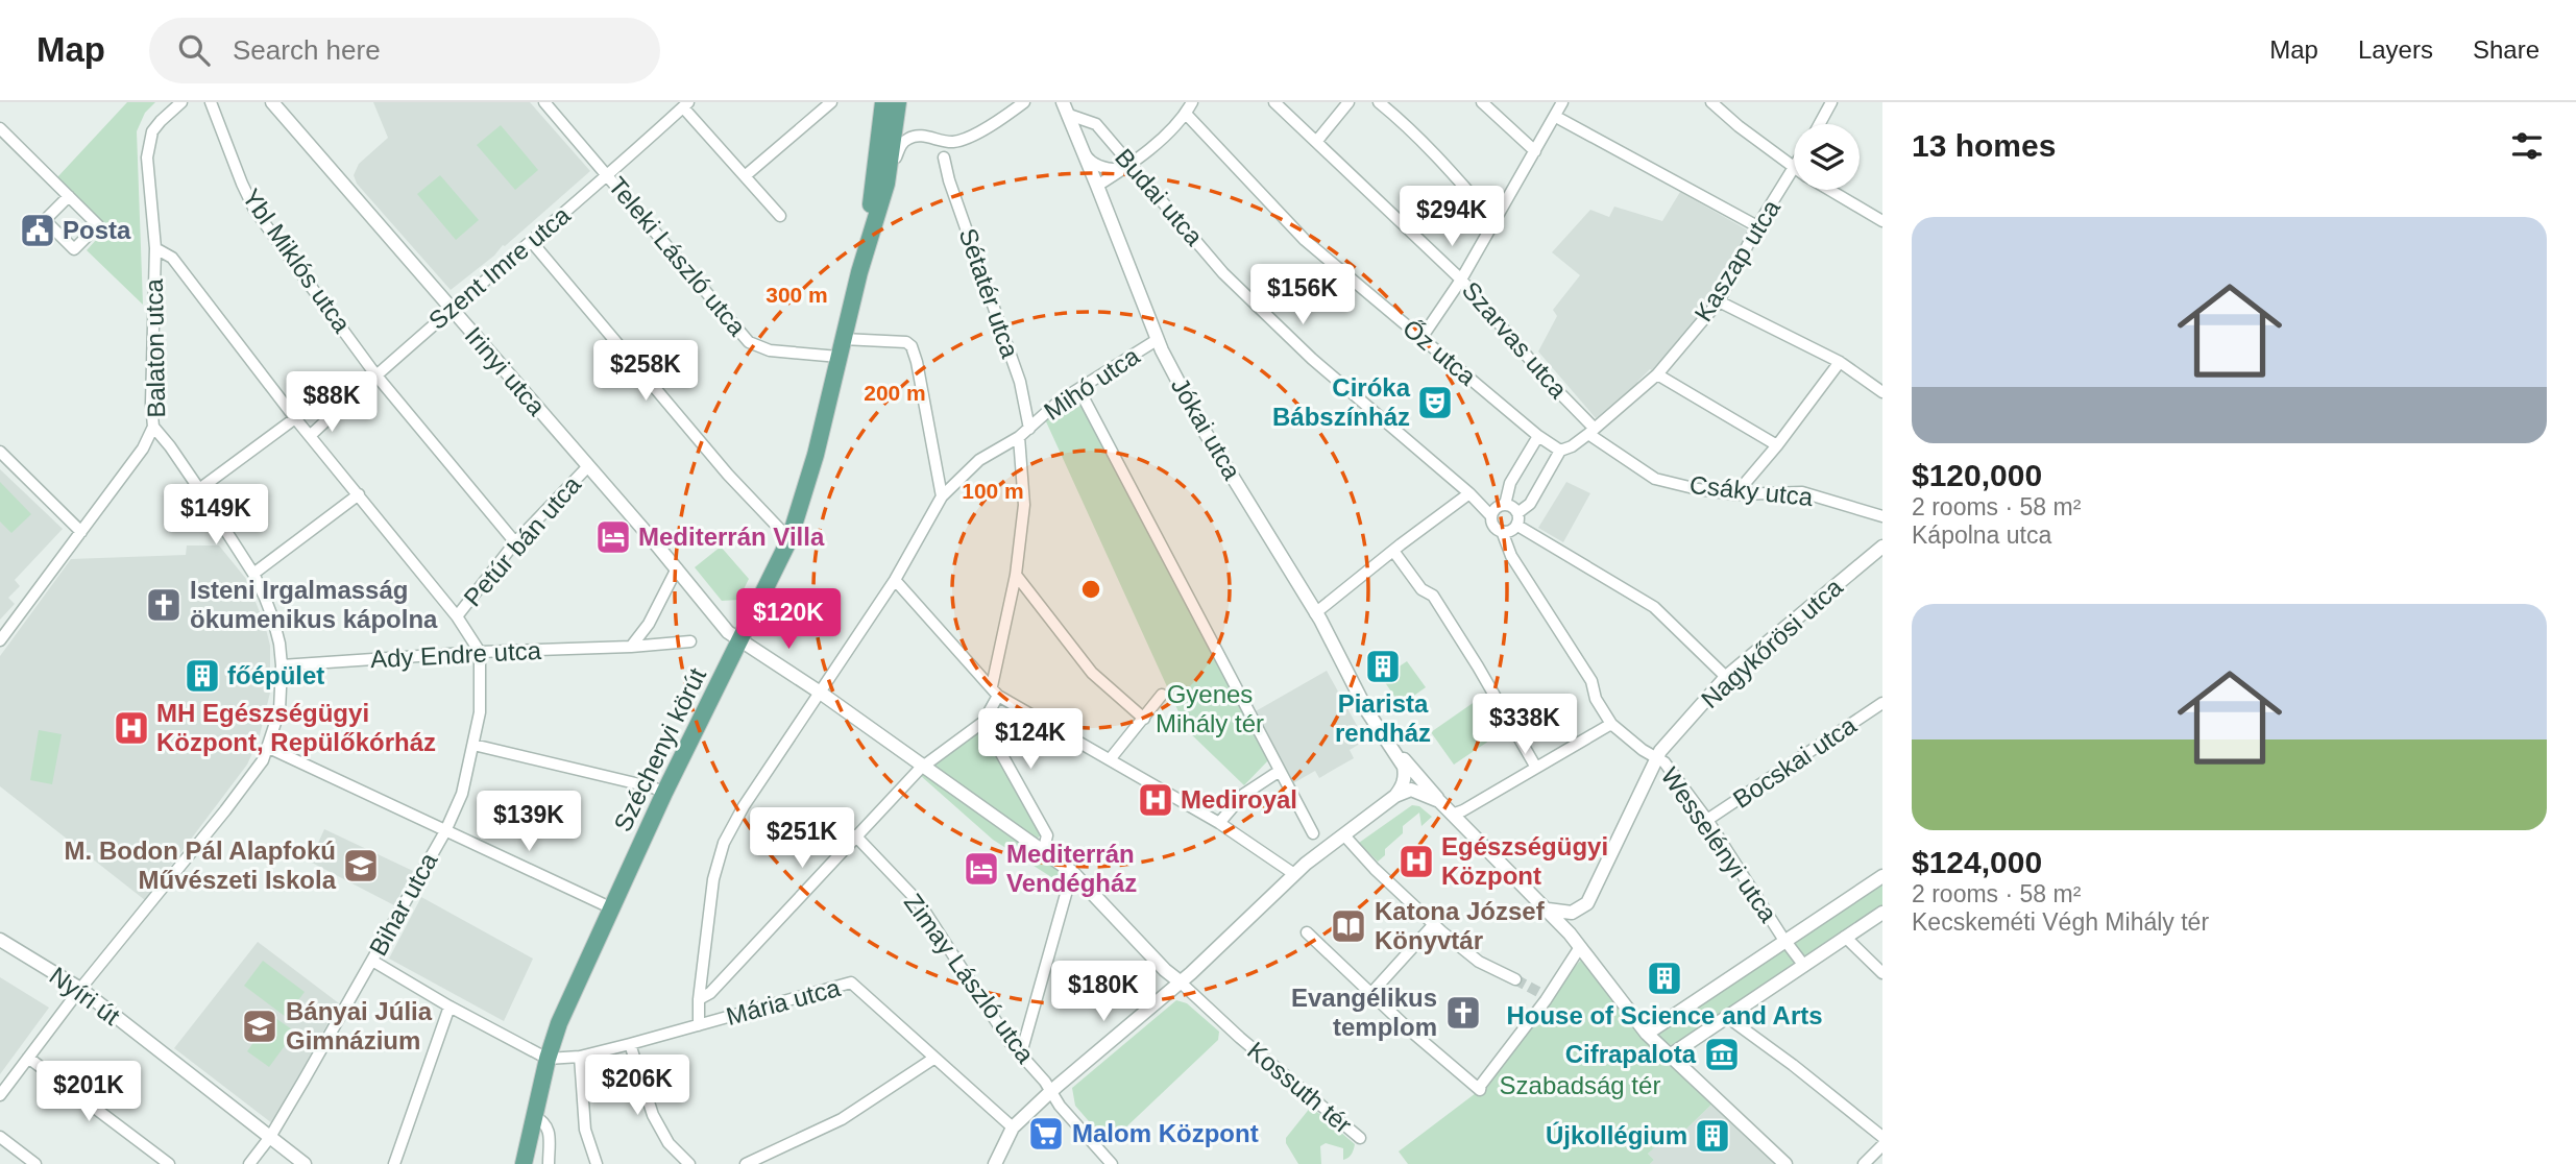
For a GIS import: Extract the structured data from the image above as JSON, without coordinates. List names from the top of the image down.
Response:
{
  "streets": {
    "main road": ["Széchenyi körút"],
    "street": [
      "Budai utca",
      "Teleki László utca",
      "Ybl Miklós utca",
      "Kaszap utca",
      "Szent Imre utca",
      "Sétatér utca",
      "Szarvas utca",
      "Balaton utca",
      "Őz utca",
      "Irinyi utca",
      "Mihó utca",
      "Jókai utca",
      "Csáky utca",
      "Petúr bán utca",
      "Nagykőrösi utca",
      "Ady Endre utca",
      "Bocskai utca",
      "Wesselényi utca",
      "Bihar utca",
      "Zimay László utca",
      "Nyíri út",
      "Mária utca",
      "Kossuth tér"
    ]
  },
  "crossings": [
    ["Budai utca", "Kaszap utca"],
    ["Budai utca", "Jókai utca"],
    ["Teleki László utca", "Szent Imre utca"],
    ["Teleki László utca", "Széchenyi körút"],
    ["Ybl Miklós utca", "Szent Imre utca"],
    ["Ybl Miklós utca", "Petúr bán utca"],
    ["Kaszap utca", "Szarvas utca"],
    ["Kaszap utca", "Csáky utca"],
    ["Szent Imre utca", "Irinyi utca"],
    ["Sétatér utca", "Mihó utca"],
    ["Szarvas utca", "Csáky utca"],
    ["Balaton utca", "Ady Endre utca"],
    ["Balaton utca", "Nyíri út"],
    ["Irinyi utca", "Mihó utca"],
    ["Irinyi utca", "Petúr bán utca"],
    ["Irinyi utca", "Széchenyi körút"],
    ["Irinyi utca", "Kossuth tér"],
    ["Mihó utca", "Jókai utca"],
    ["Mihó utca", "Mária utca"],
    ["Nagykőrösi utca", "Wesselényi utca"],
    ["Ady Endre utca", "Bihar utca"],
    ["Széchenyi körút", "Mária utca"],
    ["Bocskai utca", "Wesselényi utca"],
    ["Bihar utca", "Nyíri út"]
  ],
  "parks": ["Gyenes Mihály tér", "Szabadság tér"],
  "places": {
    "public building": ["Posta"],
    "theatre": ["Ciróka Bábszínház"],
    "hotel": ["Mediterrán Villa", "Mediterrán Vendégház"],
    "church": ["Isteni Irgalmasság ökumenikus kápolna", "Evangélikus templom"],
    "building": [
      "Piarista rendház",
      "főépület",
      "House of Science and Arts",
      "Újkollégium"
    ],
    "hospital": ["MH Egészségügyi Központ, Repülőkórház", "Mediroyal", "Egészségügyi Központ"],
    "school or university": ["M. Bodon Pál Alapfokú Művészeti Iskola", "Bányai Júlia Gimnázium"],
    "library": ["Katona József Könyvtár"],
    "museum": ["Cifrapalota"],
    "supermarket": ["Malom Központ"]
  },
  "page": {
    "header": "Map",
    "search": "Search here",
    "nav": ["Map", "Layers", "Share"],
    "heading": "13 homes",
    "price": [
      "$294K",
      "$156K",
      "$258K",
      "$88K",
      "$149K",
      "$120K",
      "$338K",
      "$124K",
      "$139K",
      "$251K",
      "$180K",
      "$206K",
      "$201K"
    ],
    "list": [
      {
        "name": "$120,000",
        "note": "2 rooms · 58 m² · Kápolna utca"
      },
      {
        "name": "$124,000",
        "note": "2 rooms · 58 m² · Kecskeméti Végh Mihály tér"
      }
    ]
  },
  "rings": ["300 m", "200 m", "100 m"]
}
